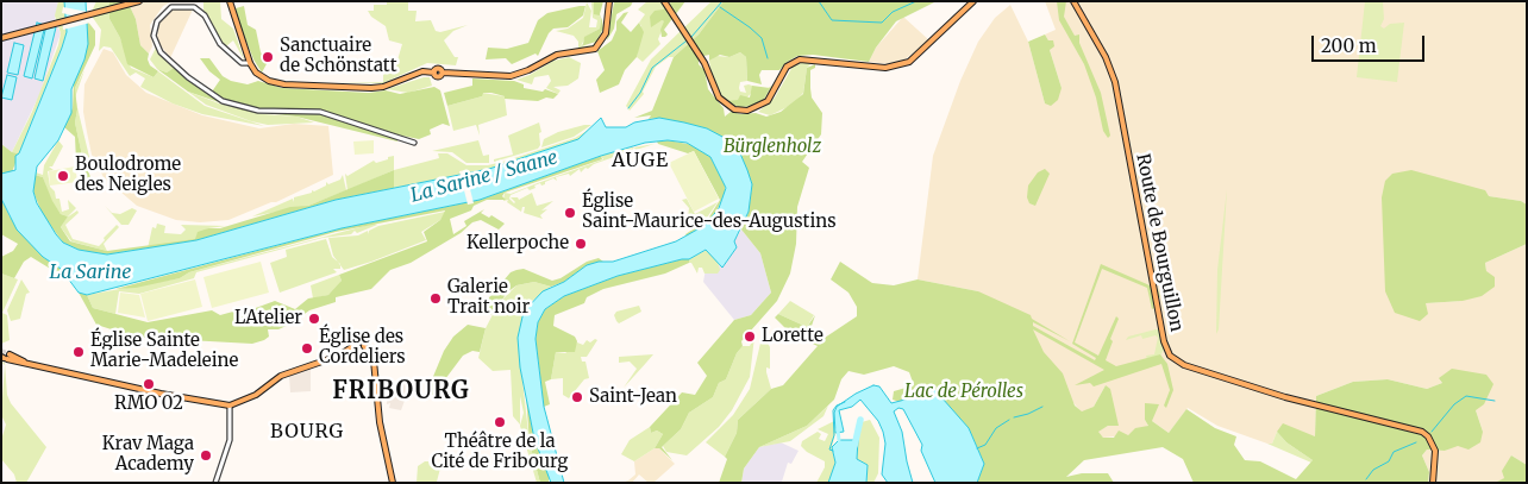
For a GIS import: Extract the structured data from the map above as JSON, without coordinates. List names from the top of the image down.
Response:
{
  "streets": {
    "main road": ["Route de Bourguillon"]
  },
  "districts": ["AUGE", "FRIBOURG", "BOURG"],
  "water": ["La Sarine / Saane", "La Sarine"],
  "parks": ["Bürglenholz", "Lac de Pérolles"],
  "places": [
    "Sanctuaire de Schönstatt",
    "Boulodrome des Neigles",
    "Église Saint-Maurice-des-Augustins",
    "Kellerpoche",
    "Galerie Trait noir",
    "L'Atelier",
    "Lorette",
    "Église des Cordeliers",
    "Église Sainte Marie-Madeleine",
    "RMO 02",
    "Saint-Jean",
    "Théâtre de la Cité de Fribourg",
    "Krav Maga Academy"
  ],
  "scale_bar": "200 m"
}
